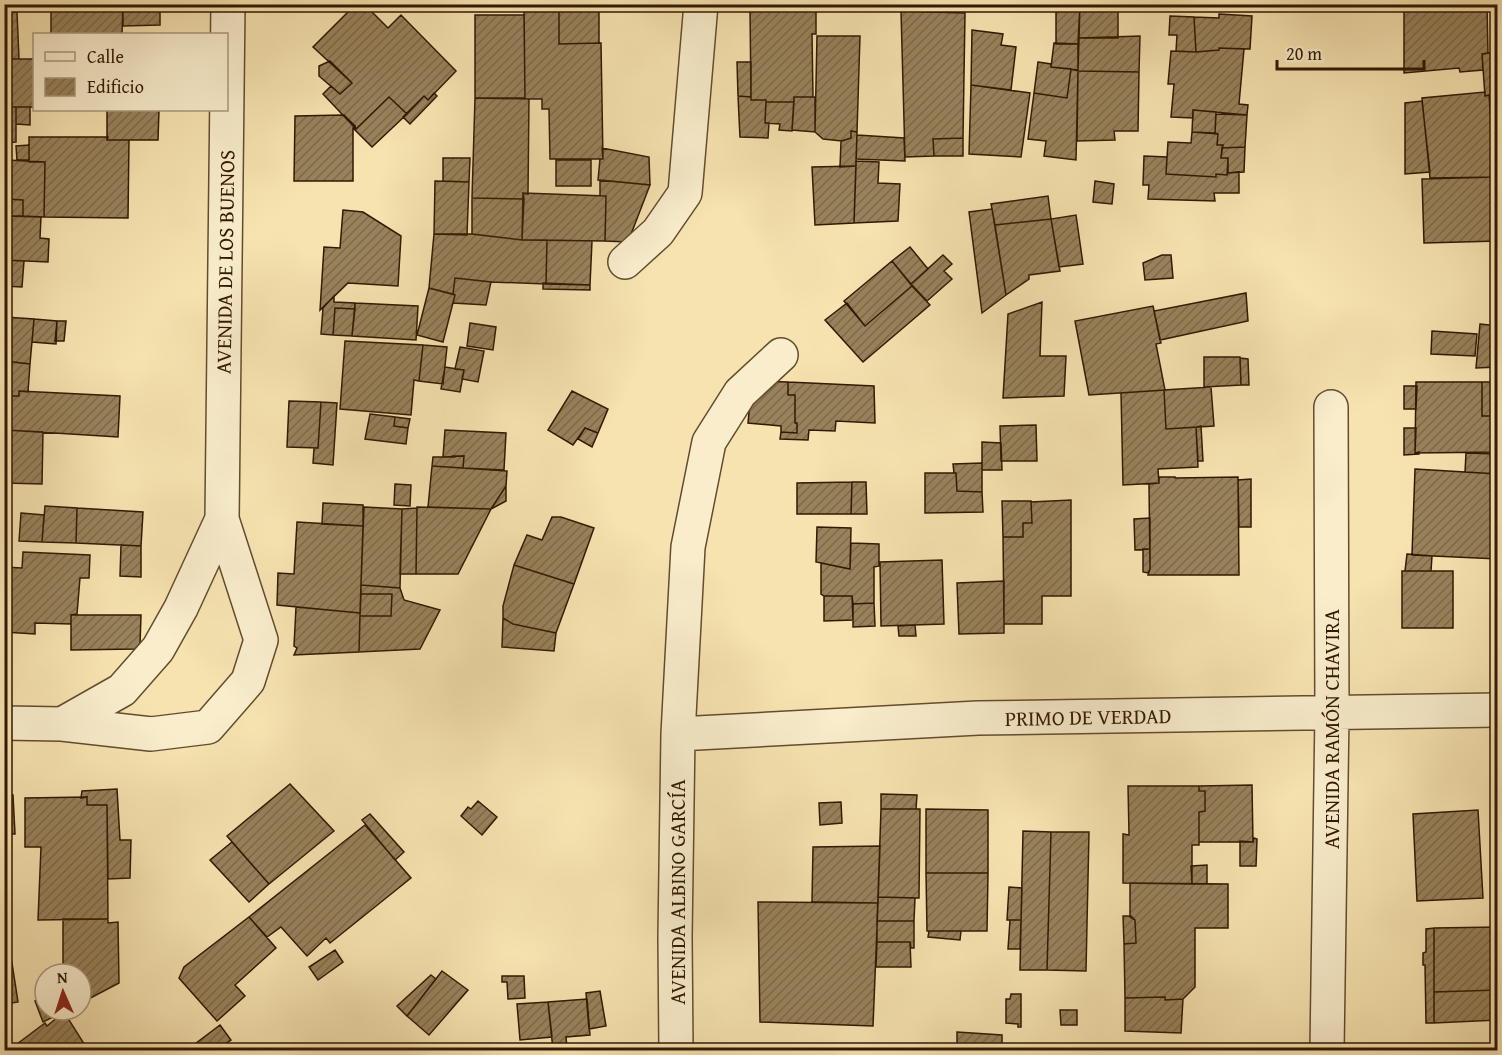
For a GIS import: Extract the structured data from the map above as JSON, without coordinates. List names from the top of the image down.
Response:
{
  "streets": {
    "street": [
      "AVENIDA DE LOS BUENOS",
      "PRIMO DE VERDAD",
      "AVENIDA RAMÓN CHAVIRA",
      "AVENIDA ALBINO GARCÍA"
    ]
  },
  "crossings": [
    ["PRIMO DE VERDAD", "AVENIDA RAMÓN CHAVIRA"],
    ["PRIMO DE VERDAD", "AVENIDA ALBINO GARCÍA"]
  ],
  "legend": ["Calle", "Edificio"],
  "scale_bar": "20 m",
  "north": "top"
}
